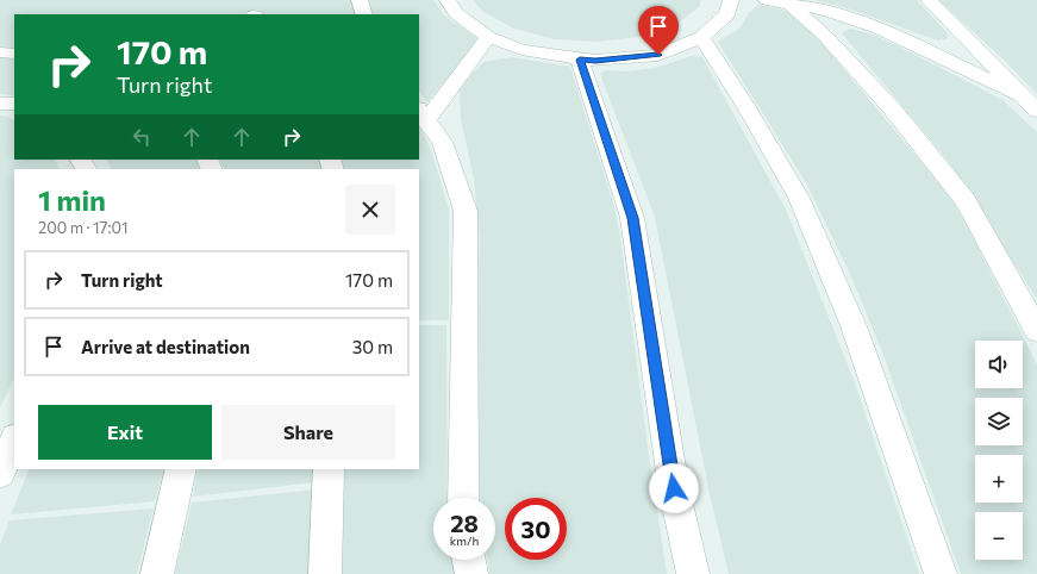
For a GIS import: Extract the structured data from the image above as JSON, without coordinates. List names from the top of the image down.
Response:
{
  "page": {
    "turn": ["170 m", "Turn right"],
    "heading": ["1 min", "200 m · 17:01"],
    "list": [
      {
        "name": "Turn right",
        "value": "170 m"
      },
      {
        "name": "Arrive at destination",
        "value": "30 m"
      }
    ],
    "map_buttons": ["+", "−"],
    "buttons": ["Exit", "Share"],
    "speed": "28 km/h",
    "limit": "30"
  }
}
